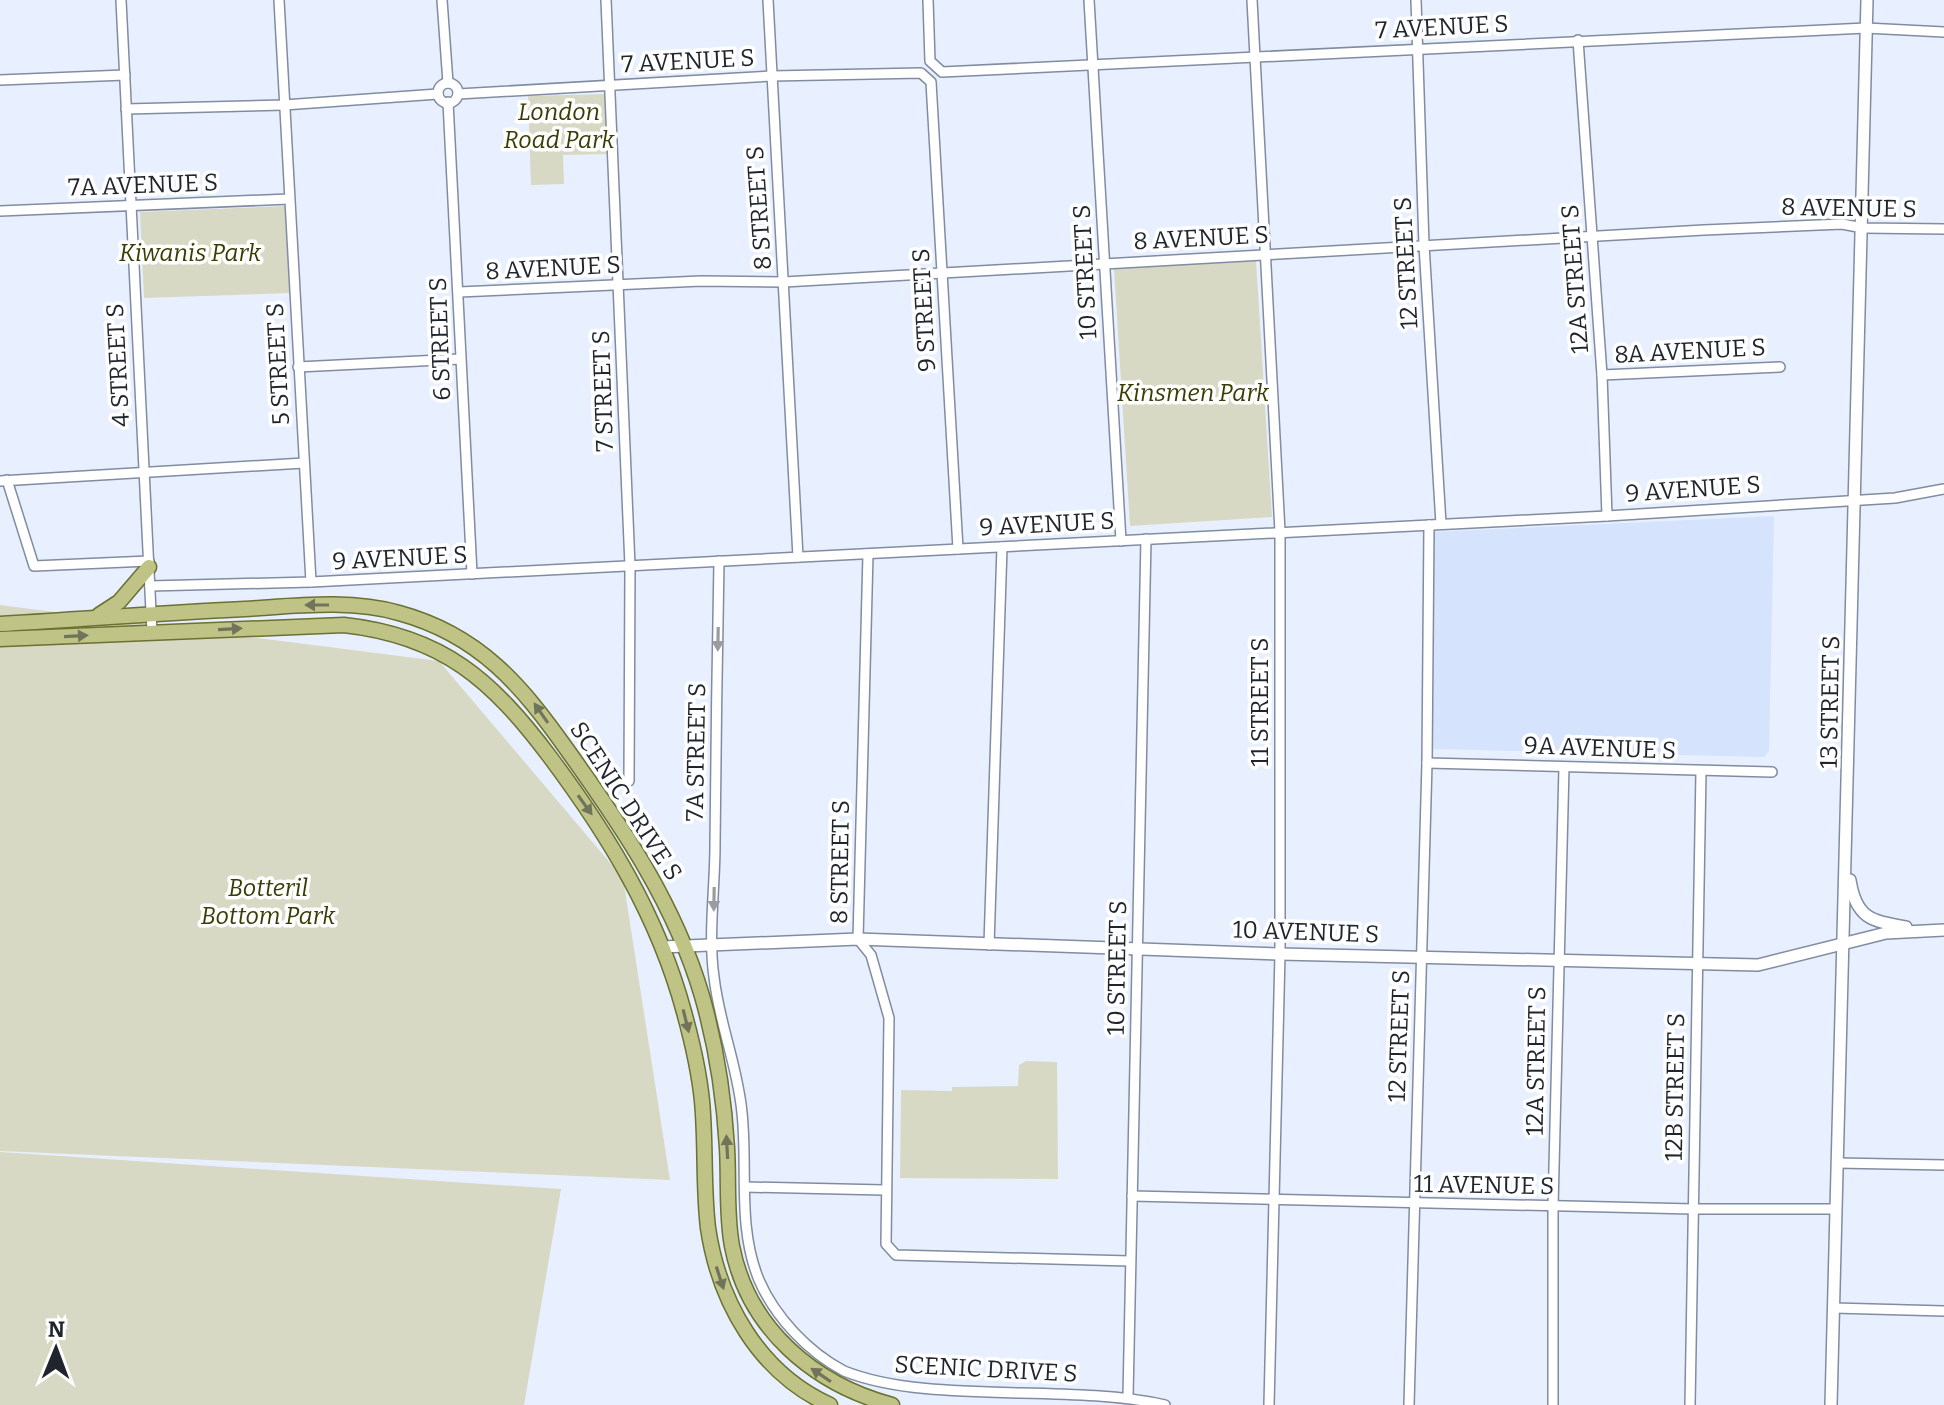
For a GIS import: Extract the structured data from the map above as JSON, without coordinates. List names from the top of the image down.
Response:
{
  "streets": {
    "main road": ["SCENIC DRIVE S"],
    "street": [
      "7 AVENUE S",
      "7A AVENUE S",
      "8 STREET S",
      "8 AVENUE S",
      "12 STREET S",
      "10 STREET S",
      "12A STREET S",
      "9 STREET S",
      "6 STREET S",
      "8A AVENUE S",
      "5 STREET S",
      "4 STREET S",
      "7 STREET S",
      "9 AVENUE S",
      "11 STREET S",
      "13 STREET S",
      "9A AVENUE S",
      "7A STREET S",
      "10 AVENUE S",
      "12B STREET S",
      "11 AVENUE S"
    ]
  },
  "crossings": [
    ["7 AVENUE S", "8 STREET S"],
    ["7 AVENUE S", "12 STREET S"],
    ["7 AVENUE S", "10 STREET S"],
    ["7 AVENUE S", "12A STREET S"],
    ["7 AVENUE S", "9 STREET S"],
    ["7 AVENUE S", "6 STREET S"],
    ["7 AVENUE S", "7 STREET S"],
    ["7 AVENUE S", "11 STREET S"],
    ["7 AVENUE S", "13 STREET S"],
    ["7A AVENUE S", "5 STREET S"],
    ["7A AVENUE S", "4 STREET S"],
    ["8 STREET S", "8 AVENUE S"],
    ["8 STREET S", "10 STREET S"],
    ["8 STREET S", "9 AVENUE S"],
    ["8 STREET S", "10 AVENUE S"],
    ["8 AVENUE S", "12 STREET S"],
    ["8 AVENUE S", "10 STREET S"],
    ["8 AVENUE S", "12A STREET S"],
    ["8 AVENUE S", "9 STREET S"],
    ["8 AVENUE S", "6 STREET S"],
    ["8 AVENUE S", "7 STREET S"],
    ["8 AVENUE S", "11 STREET S"],
    ["8 AVENUE S", "13 STREET S"],
    ["12 STREET S", "9 AVENUE S"],
    ["12 STREET S", "9A AVENUE S"],
    ["12 STREET S", "10 AVENUE S"],
    ["12 STREET S", "11 AVENUE S"],
    ["10 STREET S", "9 AVENUE S"],
    ["10 STREET S", "SCENIC DRIVE S"],
    ["10 STREET S", "10 AVENUE S"],
    ["10 STREET S", "11 AVENUE S"],
    ["12A STREET S", "8A AVENUE S"],
    ["12A STREET S", "9 AVENUE S"],
    ["12A STREET S", "9A AVENUE S"],
    ["12A STREET S", "10 AVENUE S"],
    ["12A STREET S", "11 AVENUE S"],
    ["9 STREET S", "9 AVENUE S"],
    ["6 STREET S", "9 AVENUE S"],
    ["5 STREET S", "9 AVENUE S"],
    ["4 STREET S", "9 AVENUE S"],
    ["4 STREET S", "SCENIC DRIVE S"],
    ["7 STREET S", "9 AVENUE S"],
    ["9 AVENUE S", "11 STREET S"],
    ["9 AVENUE S", "13 STREET S"],
    ["9 AVENUE S", "7A STREET S"],
    ["11 STREET S", "10 AVENUE S"],
    ["11 STREET S", "11 AVENUE S"],
    ["13 STREET S", "10 AVENUE S"],
    ["13 STREET S", "11 AVENUE S"],
    ["9A AVENUE S", "12B STREET S"],
    ["7A STREET S", "SCENIC DRIVE S"],
    ["7A STREET S", "10 AVENUE S"],
    ["SCENIC DRIVE S", "10 AVENUE S"],
    ["10 AVENUE S", "12B STREET S"],
    ["12B STREET S", "11 AVENUE S"]
  ],
  "one_way": ["7A STREET S"],
  "parks": [
    "London Road Park",
    "Kiwanis Park",
    "Kinsmen Park",
    "Botteril Bottom Park"
  ],
  "north": "top"
}
